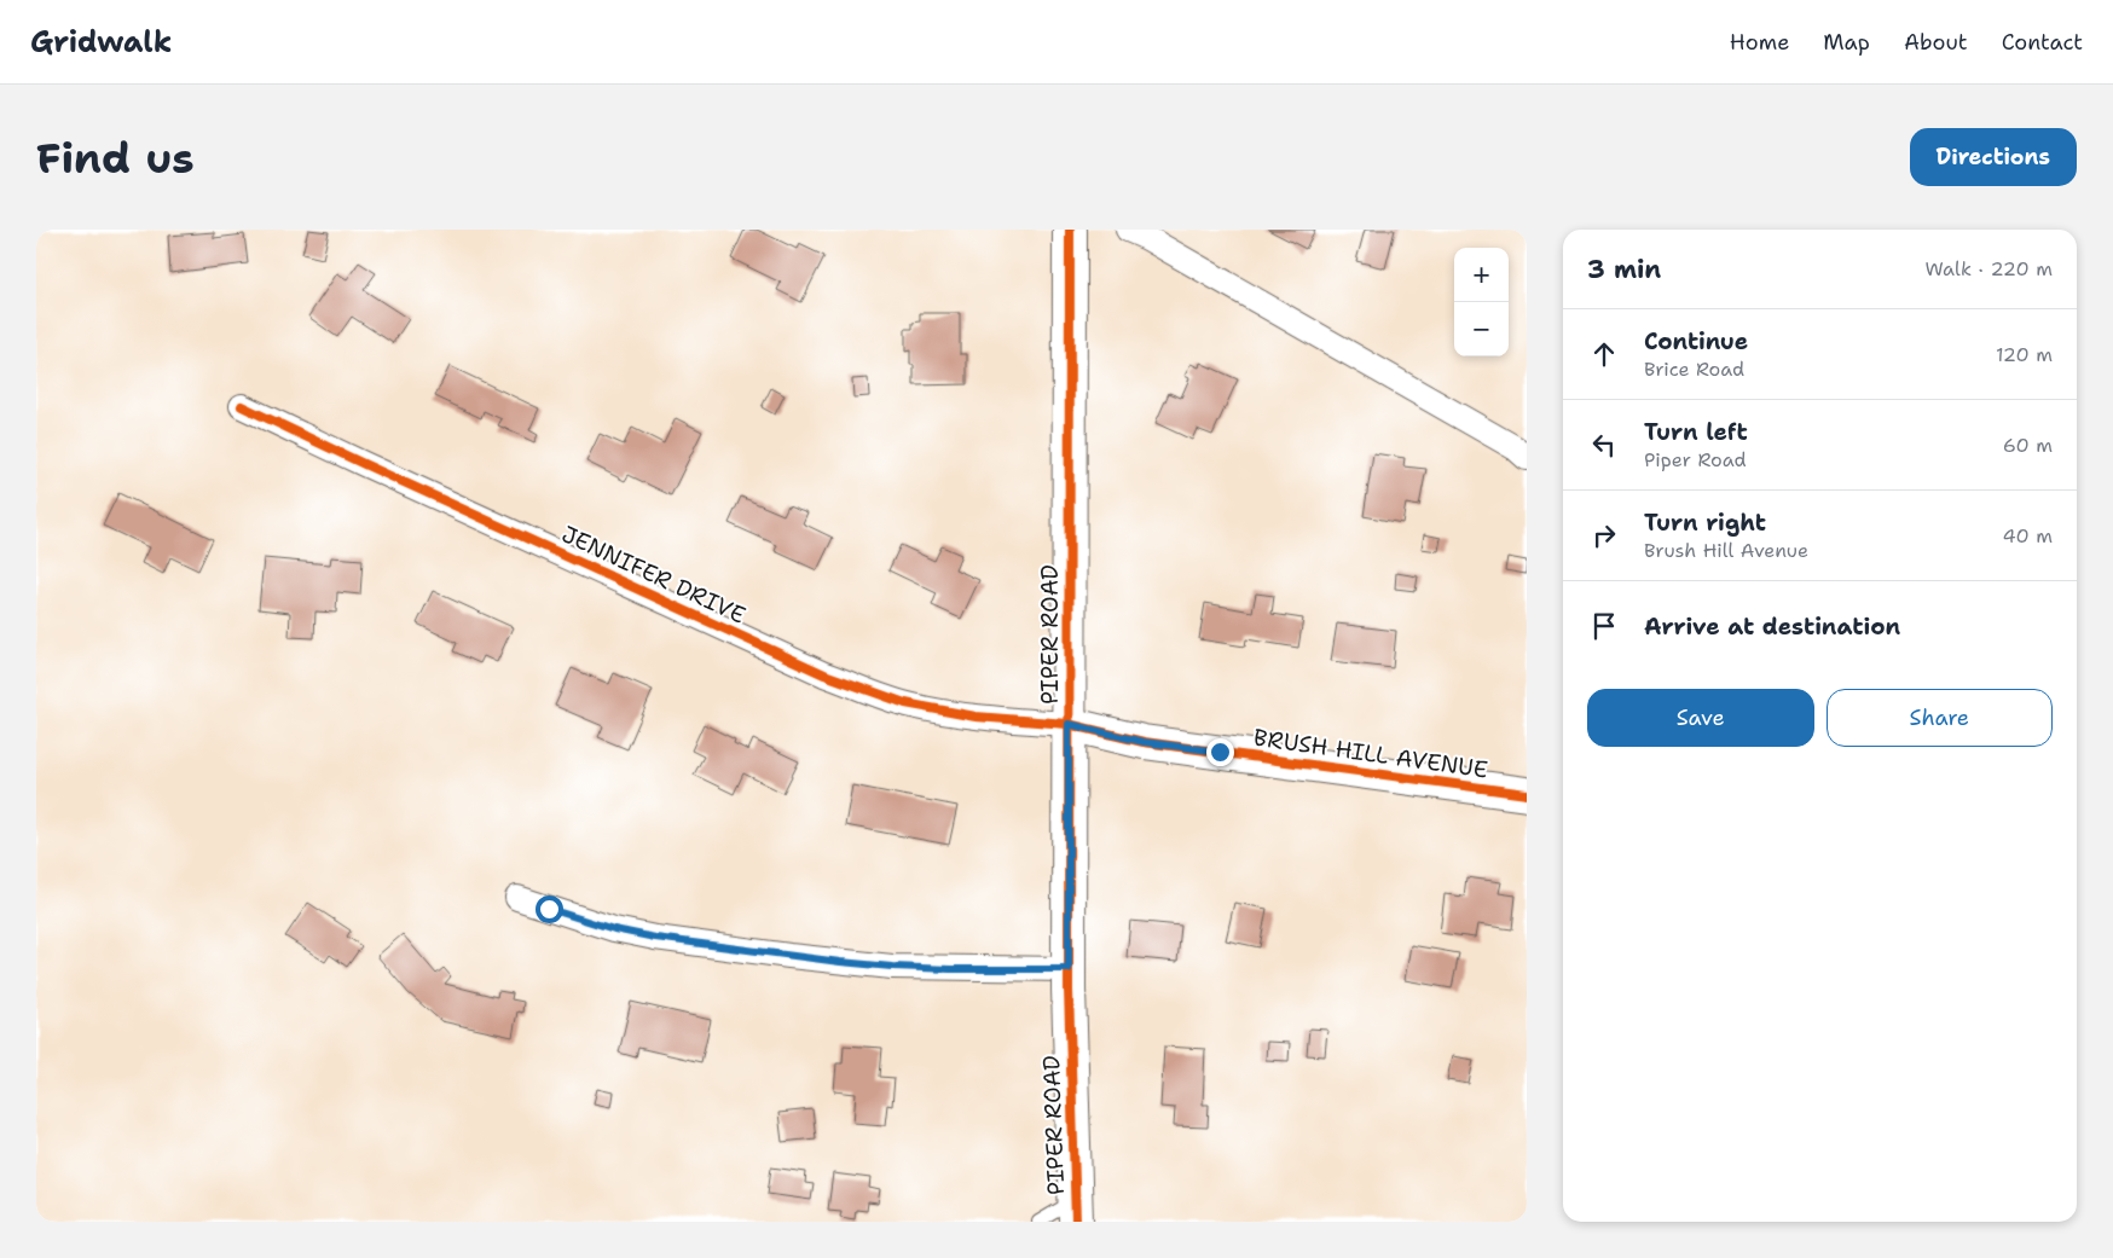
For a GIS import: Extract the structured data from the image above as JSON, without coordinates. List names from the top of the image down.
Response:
{
  "streets": {
    "street": ["JENNIFER DRIVE", "PIPER ROAD", "BRUSH HILL AVENUE"]
  },
  "crossings": [
    ["JENNIFER DRIVE", "PIPER ROAD"],
    ["JENNIFER DRIVE", "BRUSH HILL AVENUE"],
    ["PIPER ROAD", "BRUSH HILL AVENUE"]
  ],
  "page": {
    "header": "Gridwalk",
    "nav": [
      "Home",
      "Map",
      "About",
      "Contact"
    ],
    "buttons": [
      "Directions",
      ["Save", "Share"]
    ],
    "title": "Find us",
    "heading": ["3 min", "Walk · 220 m"],
    "map_buttons": ["+", "−"],
    "list": [
      ["Continue", "Brice Road", "120 m"],
      ["Turn left", "Piper Road", "60 m"],
      ["Turn right", "Brush Hill Avenue", "40 m"],
      "Arrive at destination"
    ]
  }
}
